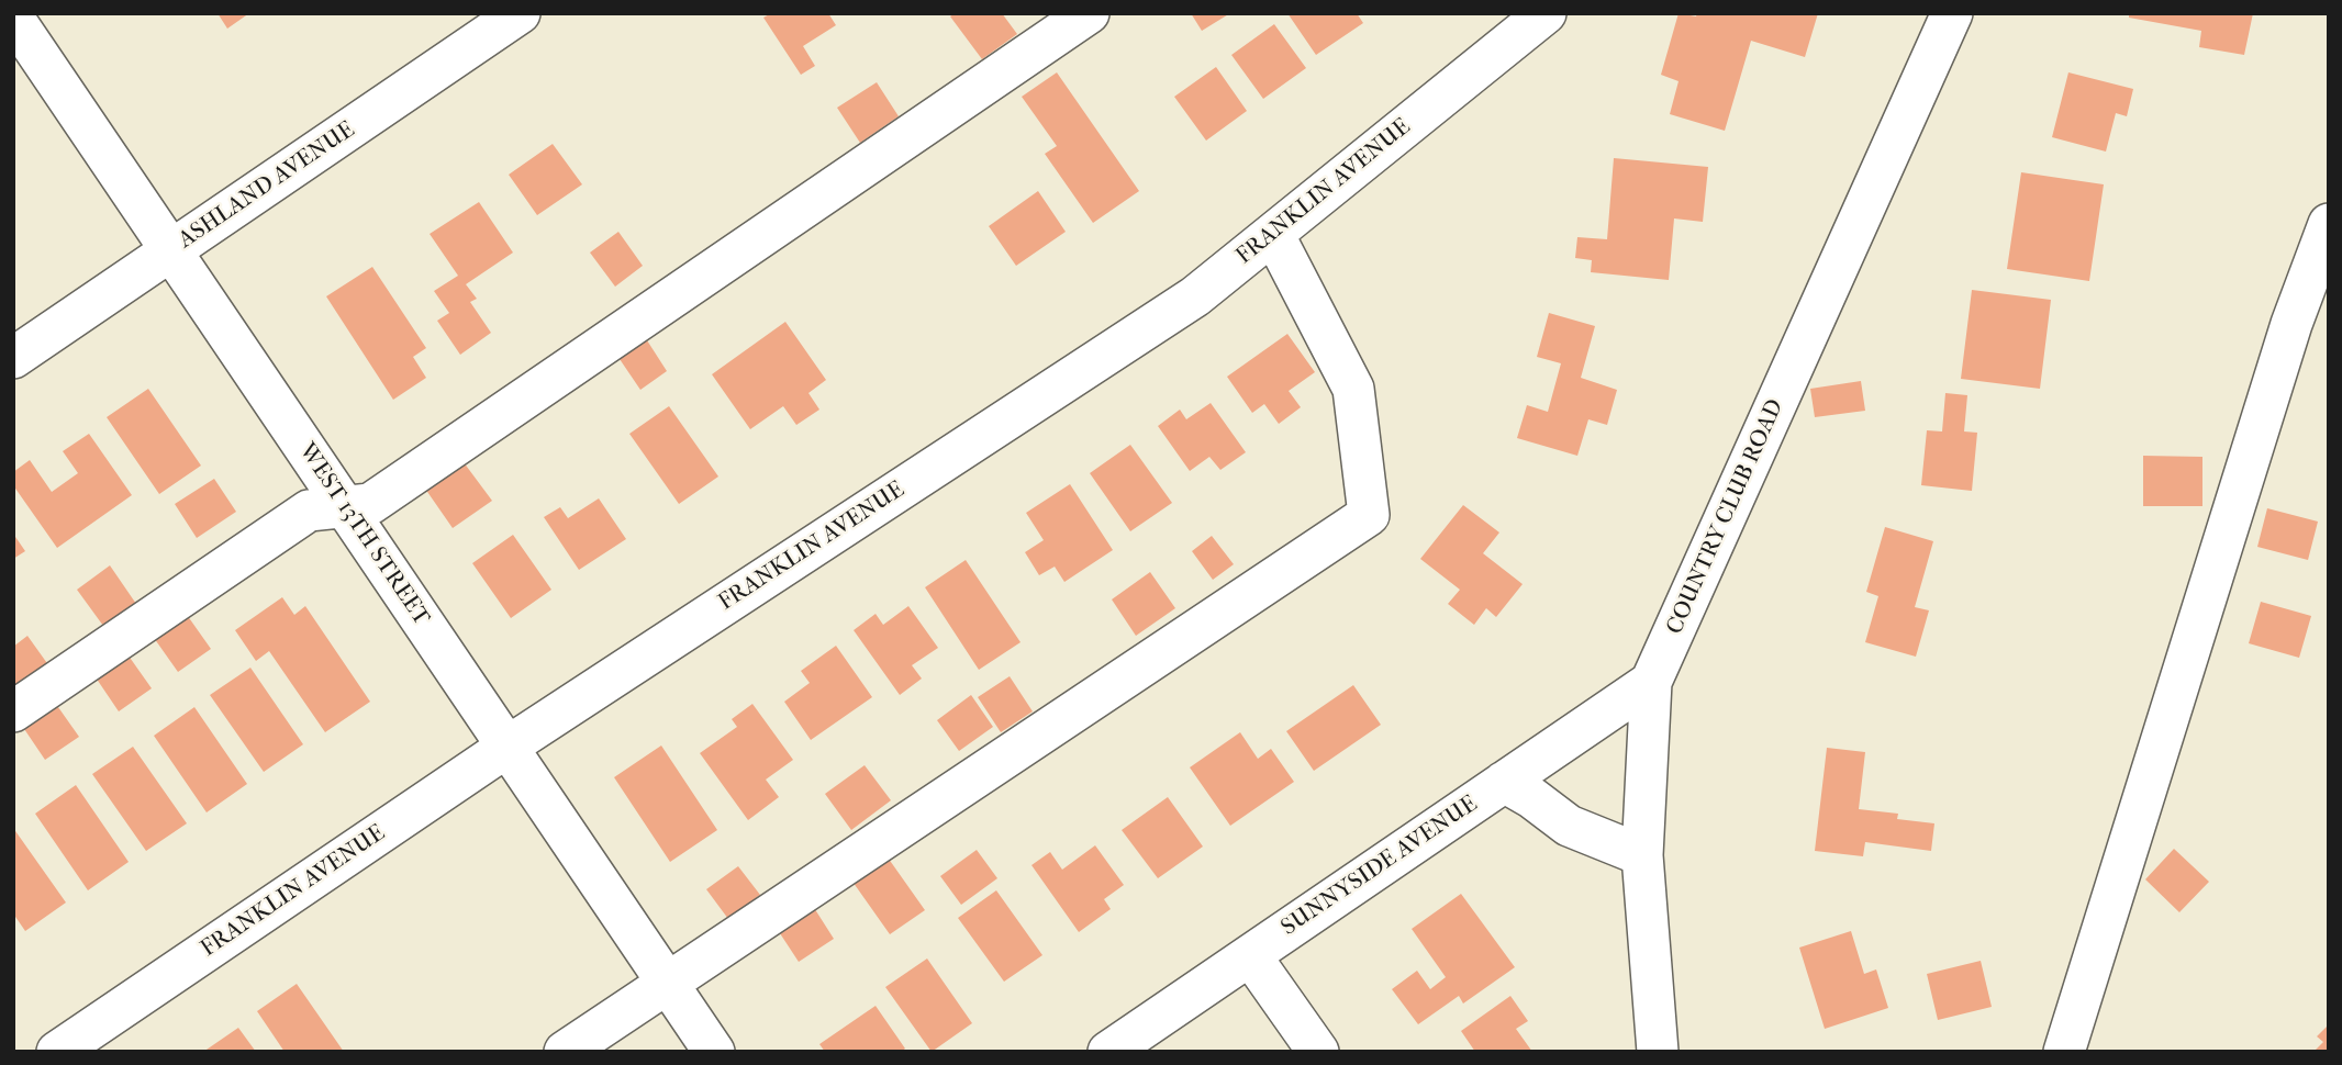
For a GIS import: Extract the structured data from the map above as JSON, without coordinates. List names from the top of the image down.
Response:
{
  "streets": {
    "street": [
      "ASHLAND AVENUE",
      "FRANKLIN AVENUE",
      "COUNTRY CLUB ROAD",
      "WEST 13TH STREET",
      "SUNNYSIDE AVENUE"
    ]
  },
  "crossings": [
    ["ASHLAND AVENUE", "WEST 13TH STREET"],
    ["FRANKLIN AVENUE", "WEST 13TH STREET"],
    ["COUNTRY CLUB ROAD", "SUNNYSIDE AVENUE"]
  ]
}
